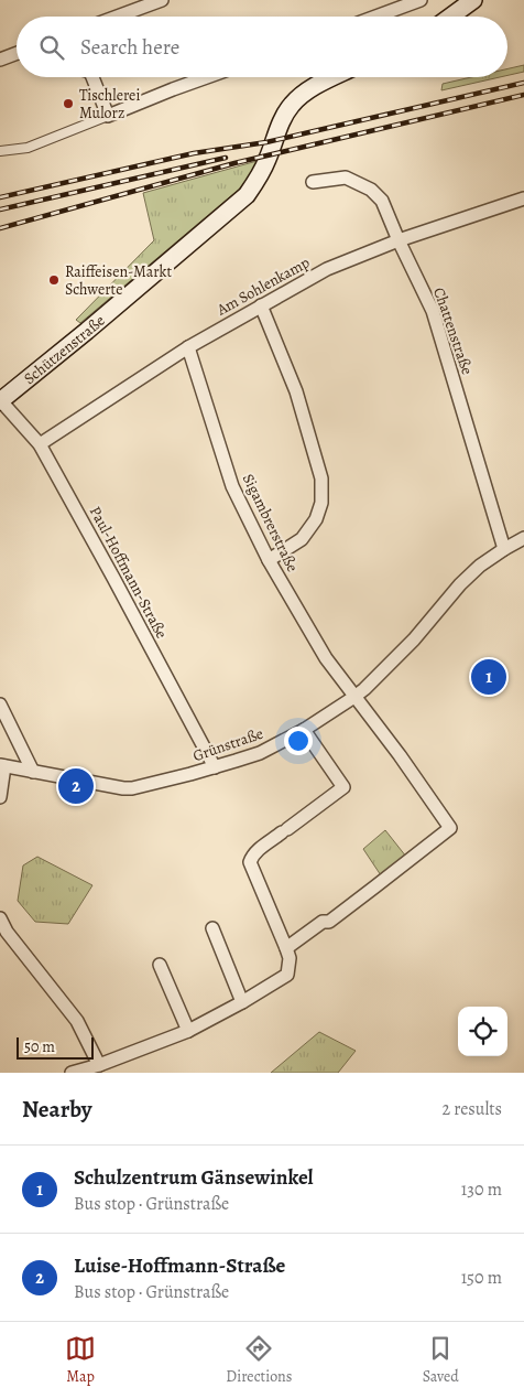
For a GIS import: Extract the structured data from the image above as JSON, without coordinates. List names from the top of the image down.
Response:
{
  "streets": {
    "main road": ["Schützenstraße"],
    "street": [
      "Am Sohlenkamp",
      "Chattenstraße",
      "Sigambrerstraße",
      "Paul-Hoffmann-Straße",
      "Grünstraße"
    ]
  },
  "crossings": [
    ["Am Sohlenkamp", "Chattenstraße"],
    ["Am Sohlenkamp", "Sigambrerstraße"],
    ["Am Sohlenkamp", "Paul-Hoffmann-Straße"],
    ["Chattenstraße", "Grünstraße"],
    ["Schützenstraße", "Paul-Hoffmann-Straße"],
    ["Sigambrerstraße", "Grünstraße"],
    ["Paul-Hoffmann-Straße", "Grünstraße"]
  ],
  "places": ["Tischlerei Mulorz", "Raiffeisen-Markt Schwerte"],
  "scale_bar": "50 m",
  "page": {
    "search": "Search here",
    "pins": ["1", "2"],
    "scale": "50 m",
    "heading": ["Nearby", "2 results"],
    "list": [
      {
        "mark": "1",
        "name": "Schulzentrum Gänsewinkel",
        "note": "Bus stop · Grünstraße",
        "value": "130 m"
      },
      {
        "mark": "2",
        "name": "Luise-Hoffmann-Straße",
        "note": "Bus stop · Grünstraße",
        "value": "150 m"
      }
    ],
    "nav": ["Map", "Directions", "Saved"]
  }
}
